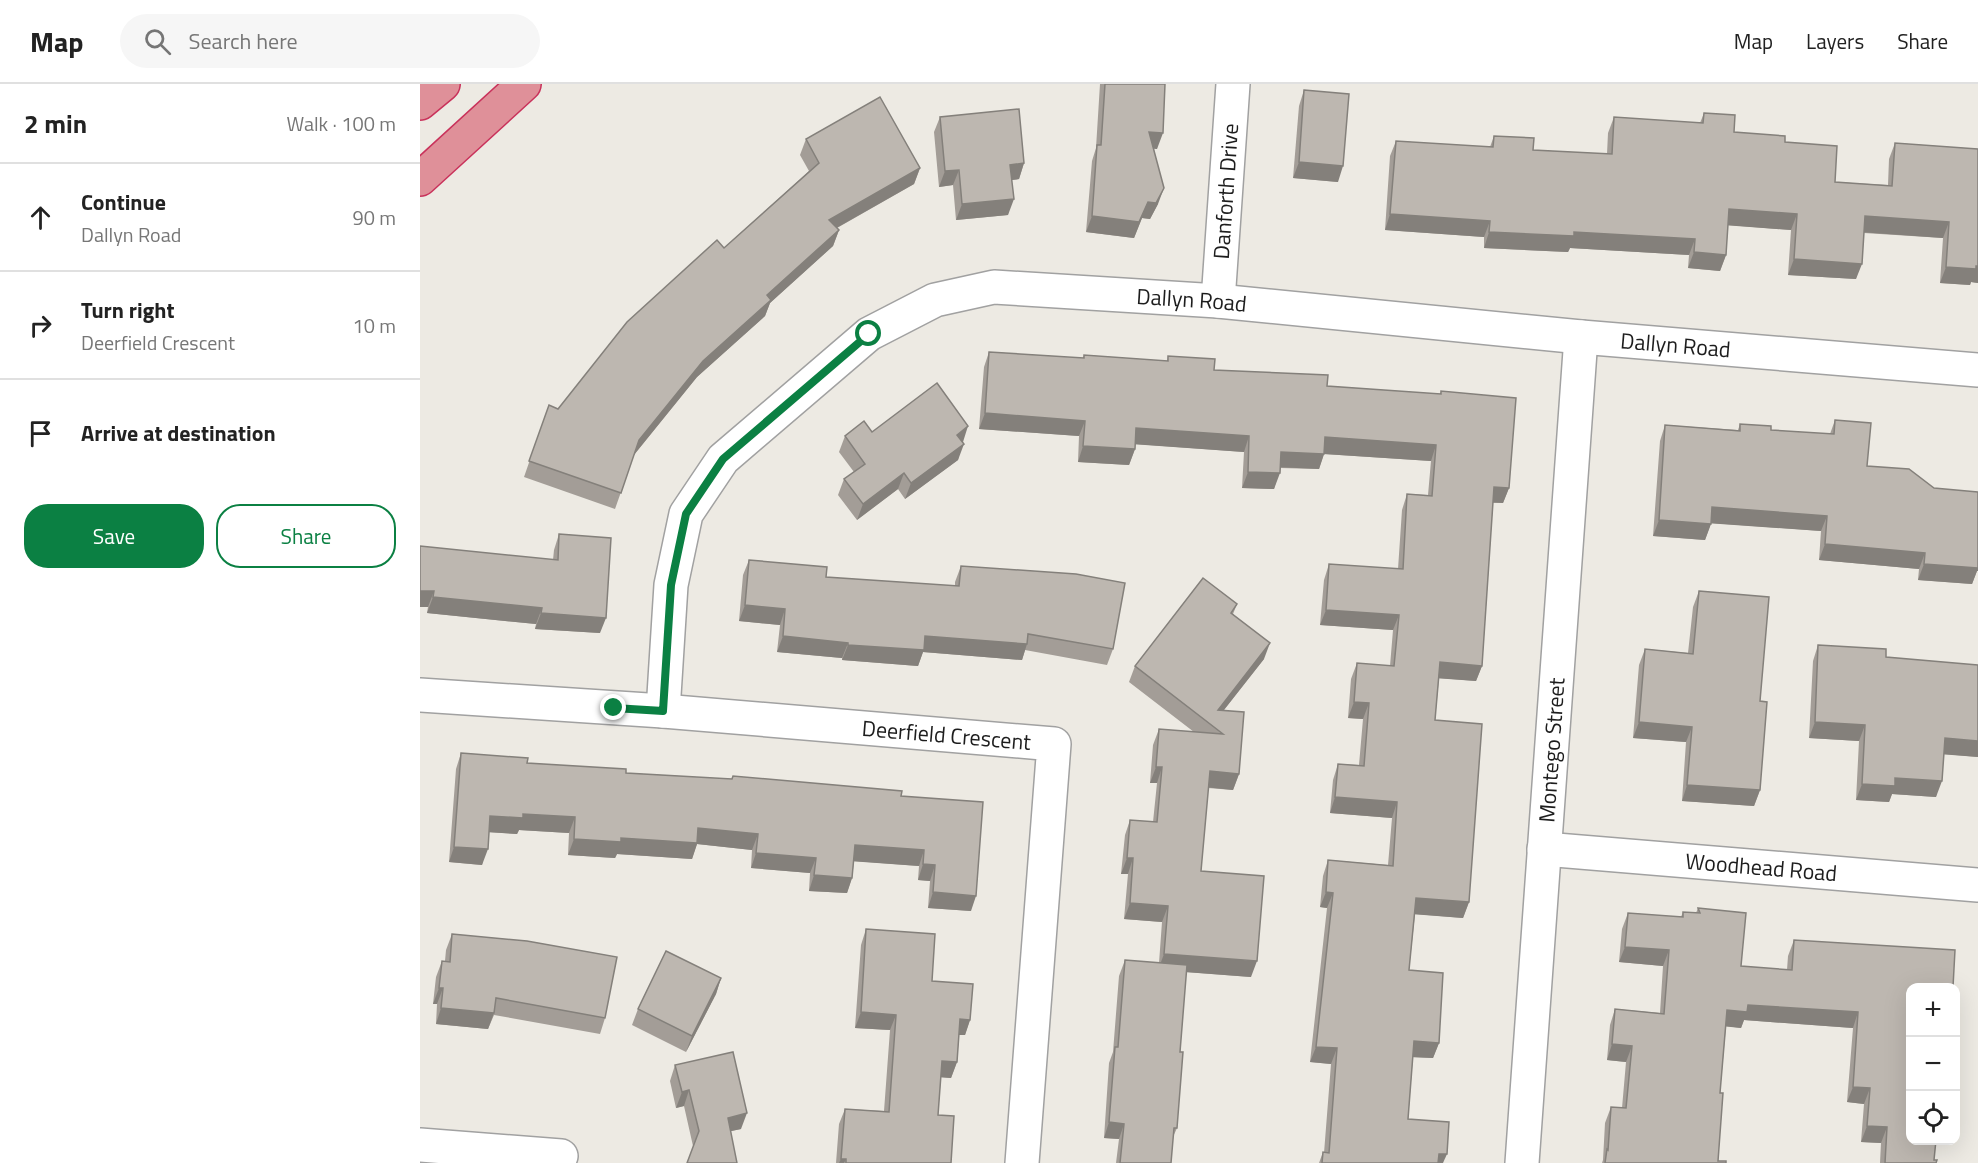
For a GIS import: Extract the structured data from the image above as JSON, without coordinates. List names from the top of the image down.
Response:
{
  "streets": {
    "street": [
      "Danforth Drive",
      "Dallyn Road",
      "Deerfield Crescent",
      "Montego Street",
      "Woodhead Road"
    ]
  },
  "crossings": [
    ["Danforth Drive", "Dallyn Road"],
    ["Dallyn Road", "Deerfield Crescent"],
    ["Dallyn Road", "Montego Street"],
    ["Montego Street", "Woodhead Road"]
  ],
  "page": {
    "header": "Map",
    "search": "Search here",
    "nav": ["Map", "Layers", "Share"],
    "heading": ["2 min", "Walk · 100 m"],
    "list": [
      ["Continue", "Dallyn Road", "90 m"],
      ["Turn right", "Deerfield Crescent", "10 m"],
      "Arrive at destination"
    ],
    "buttons": ["Save", "Share"],
    "map_buttons": ["+", "−"]
  }
}
